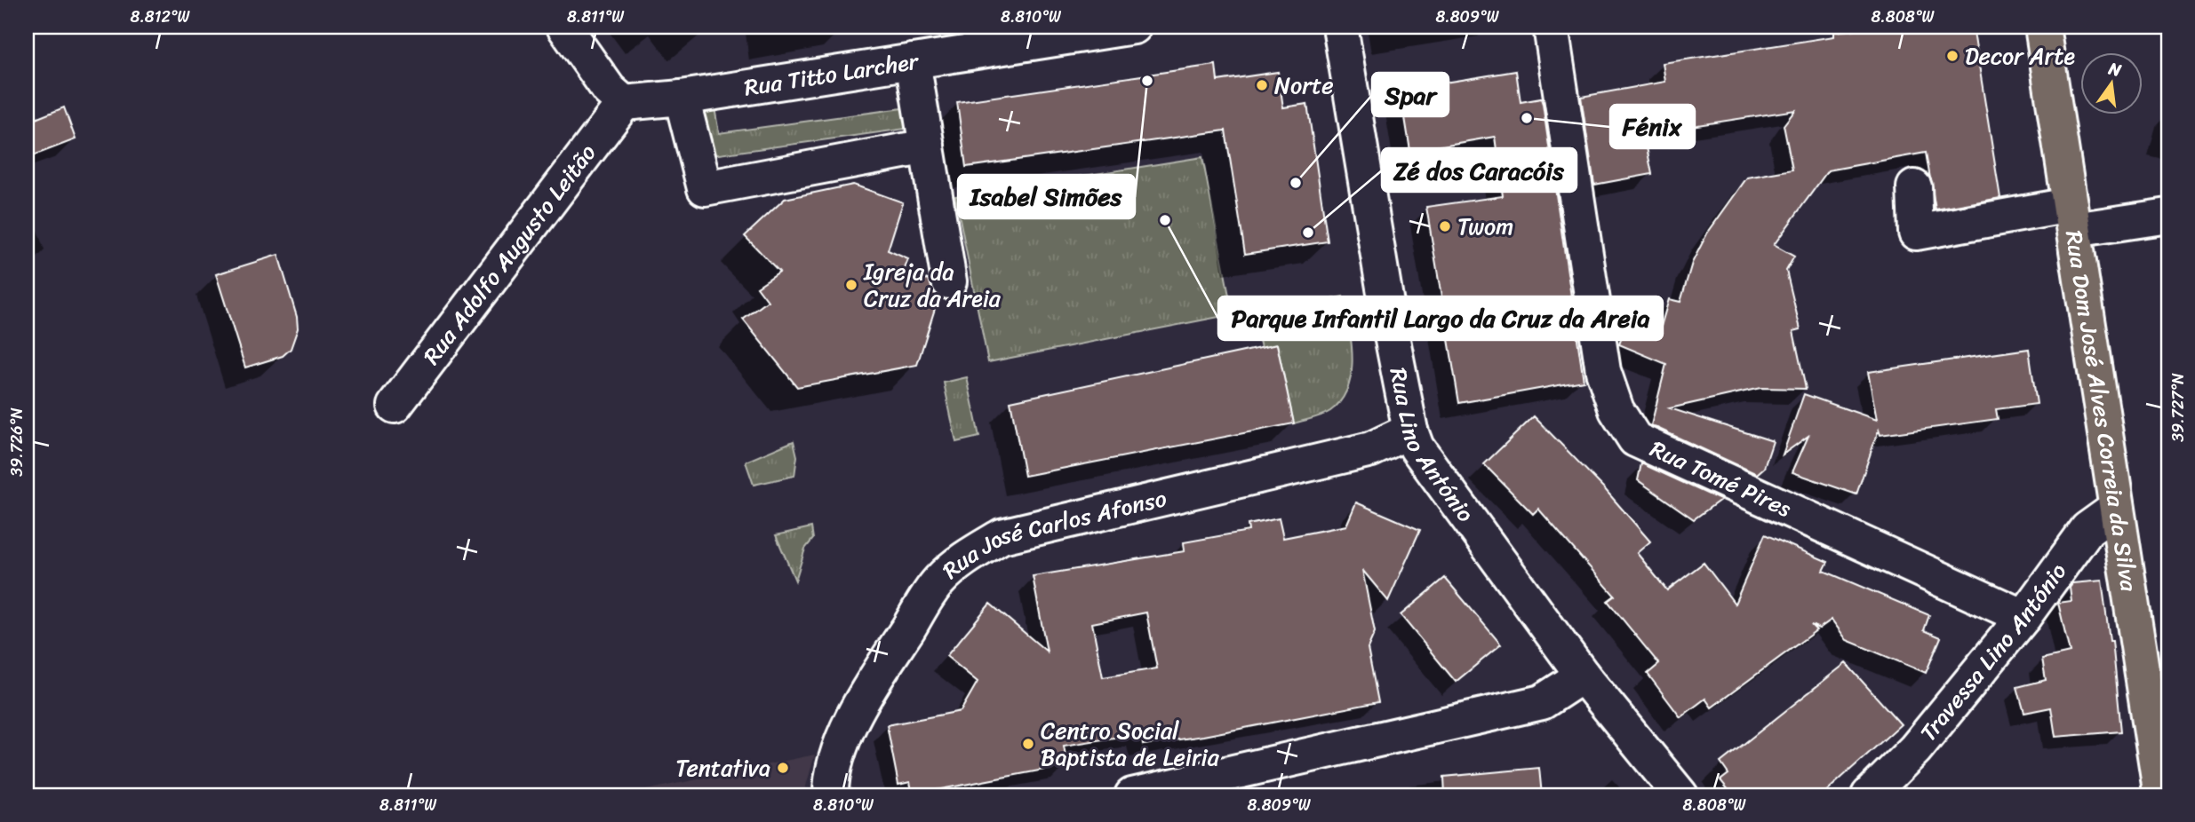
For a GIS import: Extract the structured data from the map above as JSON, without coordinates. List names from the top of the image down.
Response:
{
  "streets": {
    "main road": ["Rua Dom José Alves Correia da Silva"],
    "street": [
      "Rua Titto Larcher",
      "Rua Adolfo Augusto Leitão",
      "Rua Lino António",
      "Rua Tomé Pires",
      "Rua José Carlos Afonso",
      "Travessa Lino António"
    ]
  },
  "crossings": [
    ["Rua Titto Larcher", "Rua Adolfo Augusto Leitão"],
    ["Rua Dom José Alves Correia da Silva", "Travessa Lino António"],
    ["Rua Lino António", "Rua José Carlos Afonso"],
    ["Rua Tomé Pires", "Travessa Lino António"]
  ],
  "places": [
    "Decor Arte",
    "Isabel Simões",
    "Norte",
    "Fénix",
    "Spar",
    "Parque Infantil Largo da Cruz da Areia",
    "Twom",
    "Zé dos Caracóis",
    "Igreja da Cruz da Areia",
    "Centro Social Baptista de Leiria",
    "Tentativa"
  ],
  "north": "top",
  "coordinates": [
    "8.812°W",
    "8.811°W",
    "8.810°W",
    "8.809°W",
    "8.808°W",
    "39.727°N",
    "39.726°N"
  ]
}
